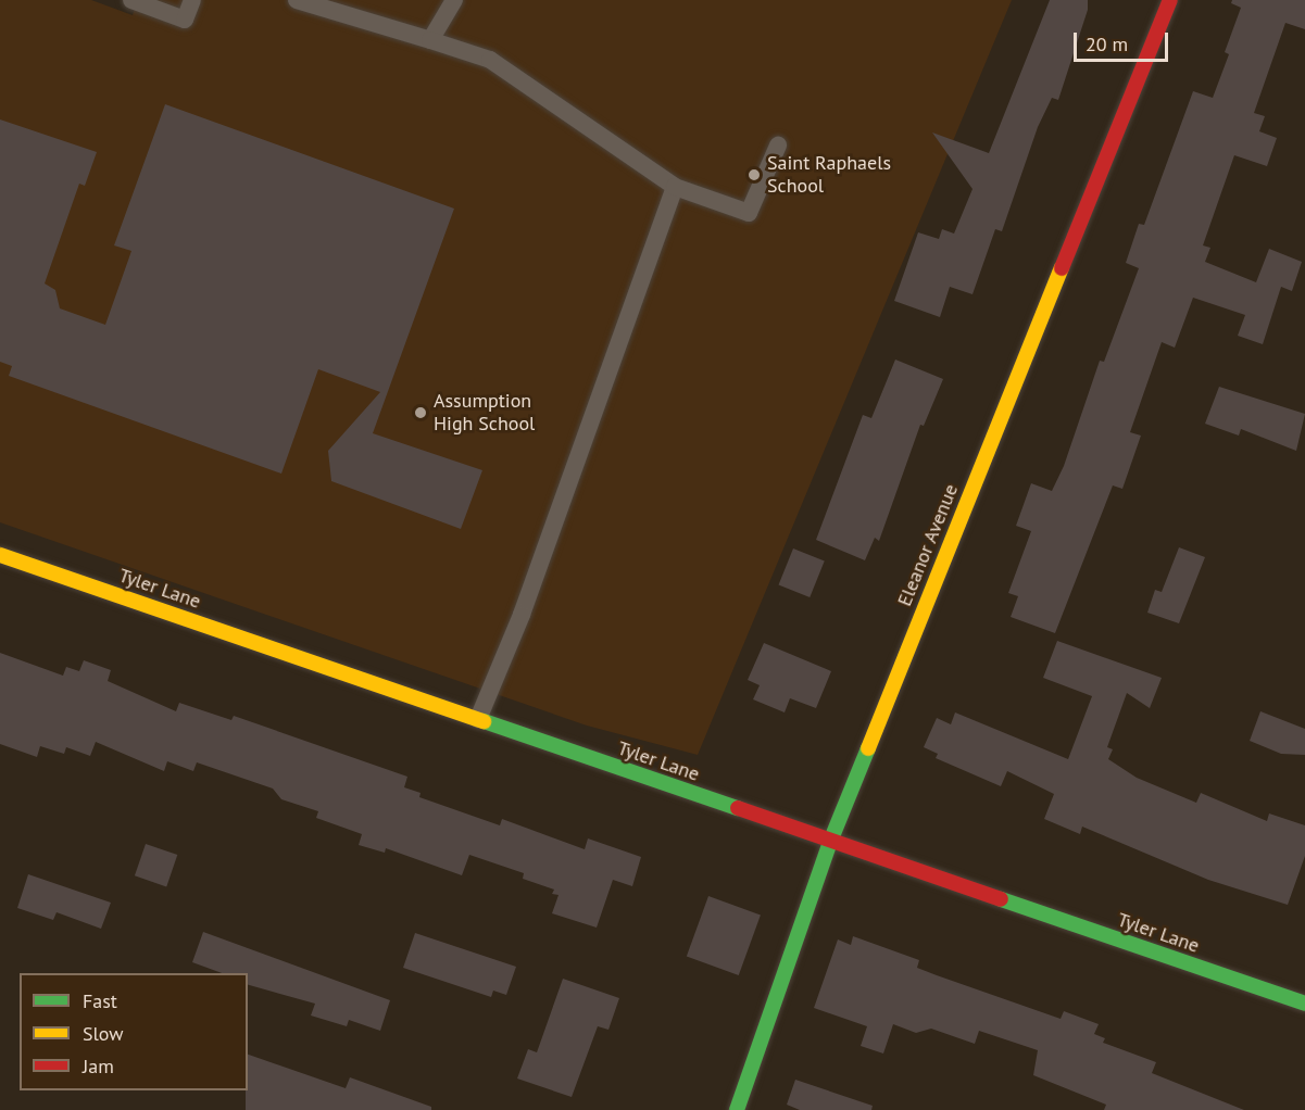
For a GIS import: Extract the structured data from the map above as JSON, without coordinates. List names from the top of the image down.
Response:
{
  "streets": {
    "street": ["Eleanor Avenue", "Tyler Lane"]
  },
  "crossings": [
    ["Eleanor Avenue", "Tyler Lane"]
  ],
  "places": ["Saint Raphaels School", "Assumption High School"],
  "legend": ["Fast", "Slow", "Jam"],
  "scale_bar": "20 m"
}
